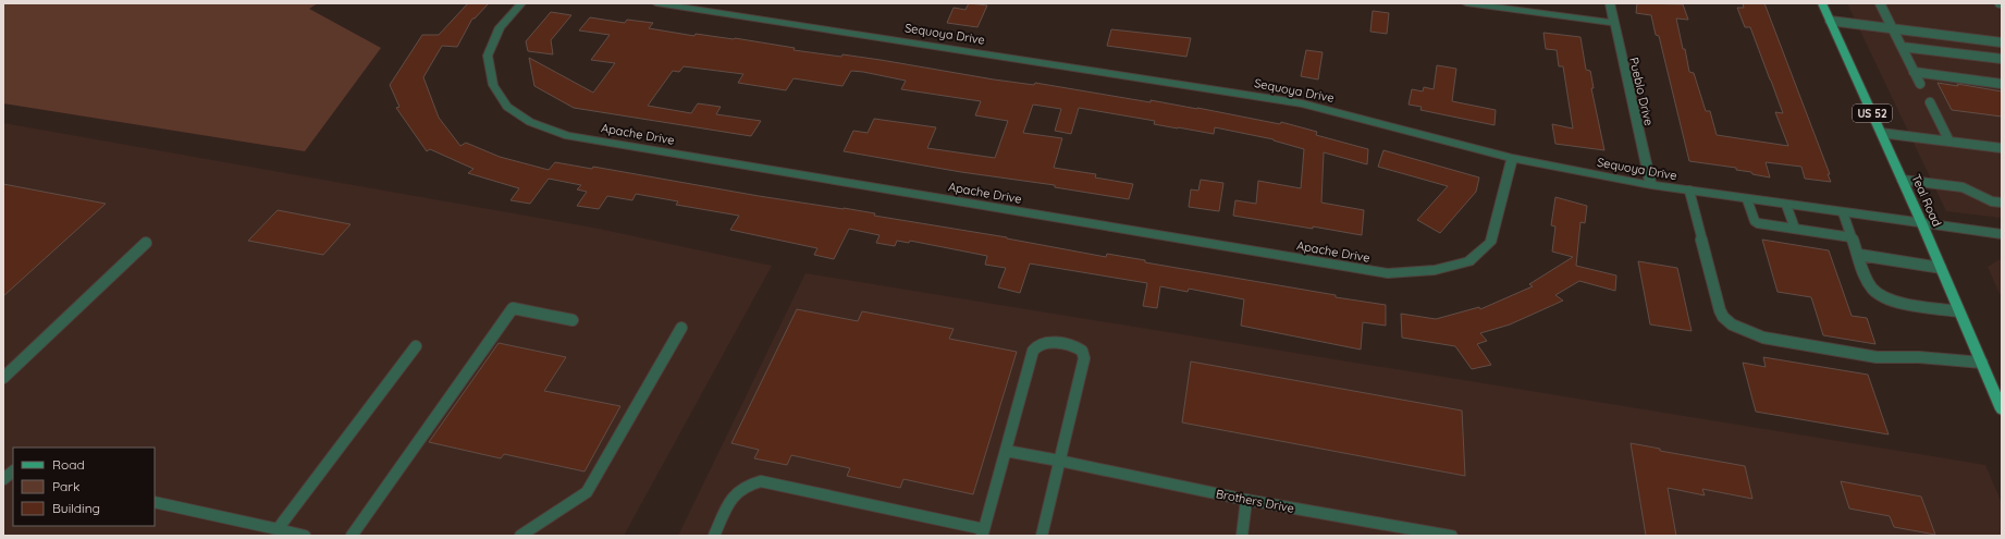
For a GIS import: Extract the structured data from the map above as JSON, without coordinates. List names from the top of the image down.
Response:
{
  "streets": {
    "main road": ["US 52", "Teal Road"],
    "street": [
      "Sequoya Drive",
      "Pueblo Drive",
      "Apache Drive",
      "Brothers Drive"
    ]
  },
  "crossings": [
    ["Sequoya Drive", "Pueblo Drive"],
    ["Sequoya Drive", "Apache Drive"],
    ["Sequoya Drive", "Teal Road"]
  ],
  "legend": ["Road", "Park", "Building"]
}
